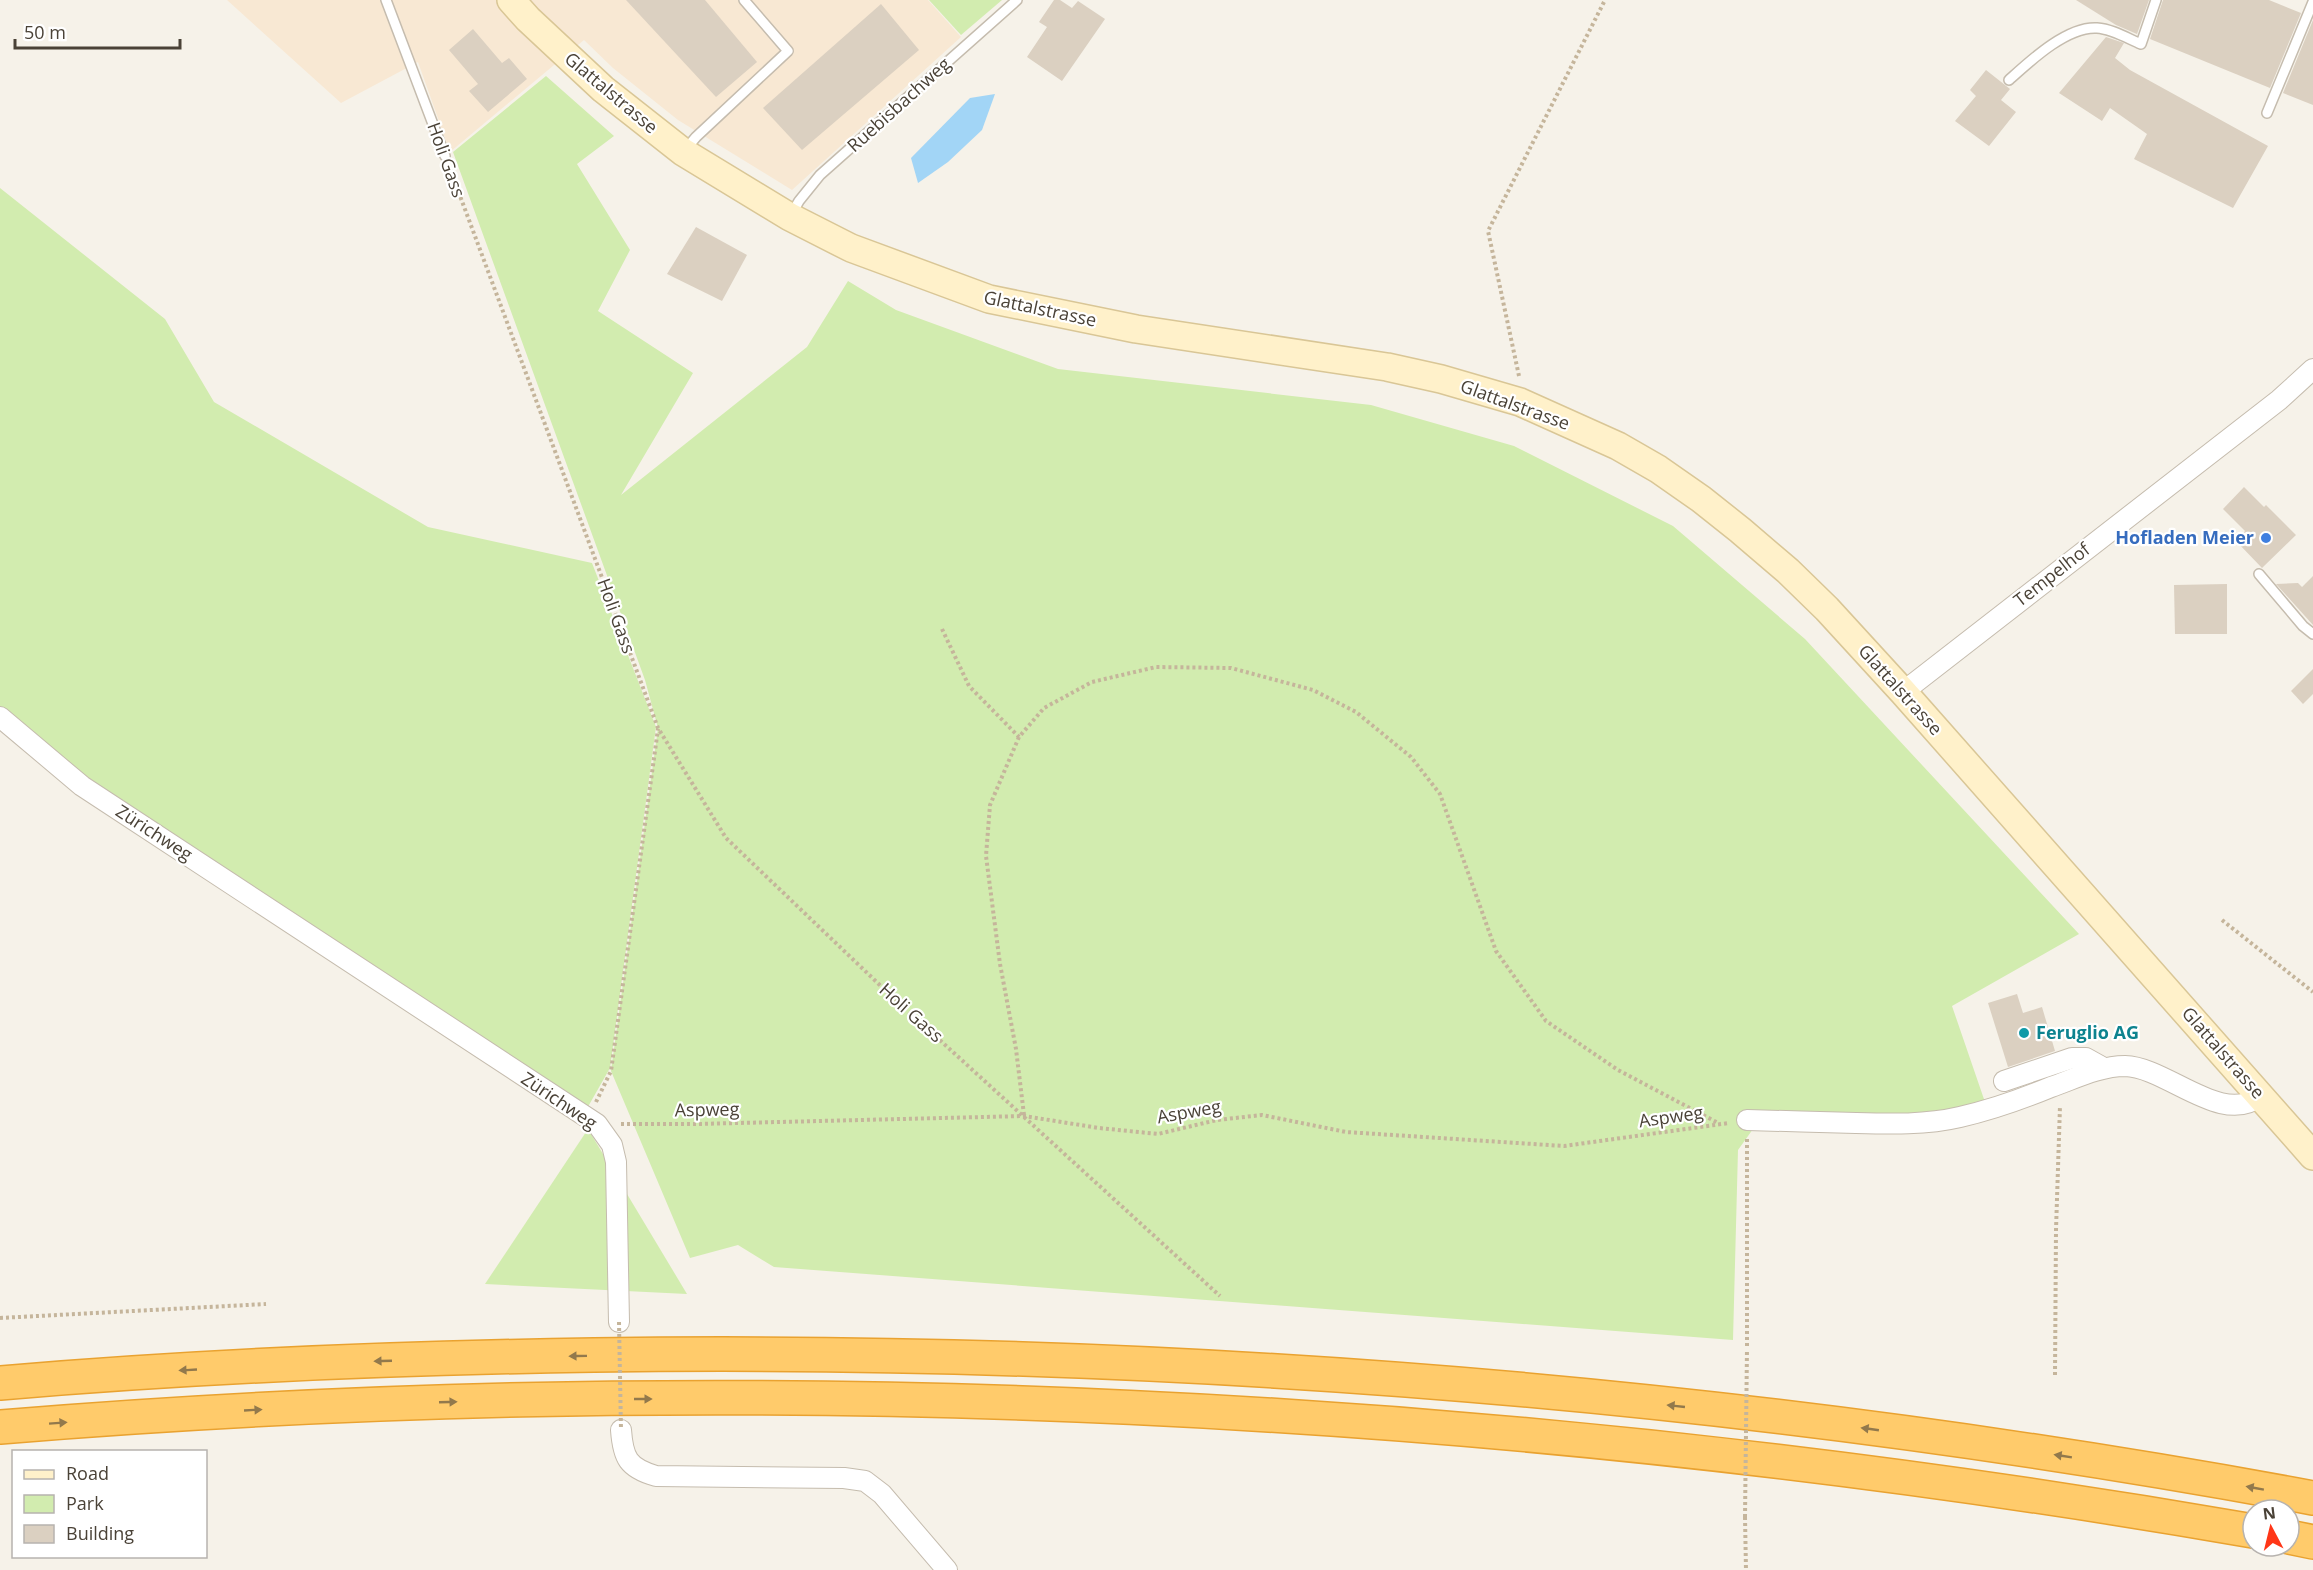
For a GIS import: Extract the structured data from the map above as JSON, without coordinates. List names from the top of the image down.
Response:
{
  "streets": {
    "street": ["Glattalstrasse", "Tempelhof", "Zürichweg"],
    "lane": ["Ruebisbachweg", "Holi Gass"],
    "path": ["Aspweg"]
  },
  "crossings": [
    ["Glattalstrasse", "Ruebisbachweg"],
    ["Glattalstrasse", "Tempelhof"],
    ["Holi Gass", "Aspweg"],
    ["Zürichweg", "Aspweg"]
  ],
  "places": ["Hofladen Meier", "Feruglio AG"],
  "legend": ["Road", "Park", "Building"],
  "scale_bar": "50 m",
  "north": "top"
}
